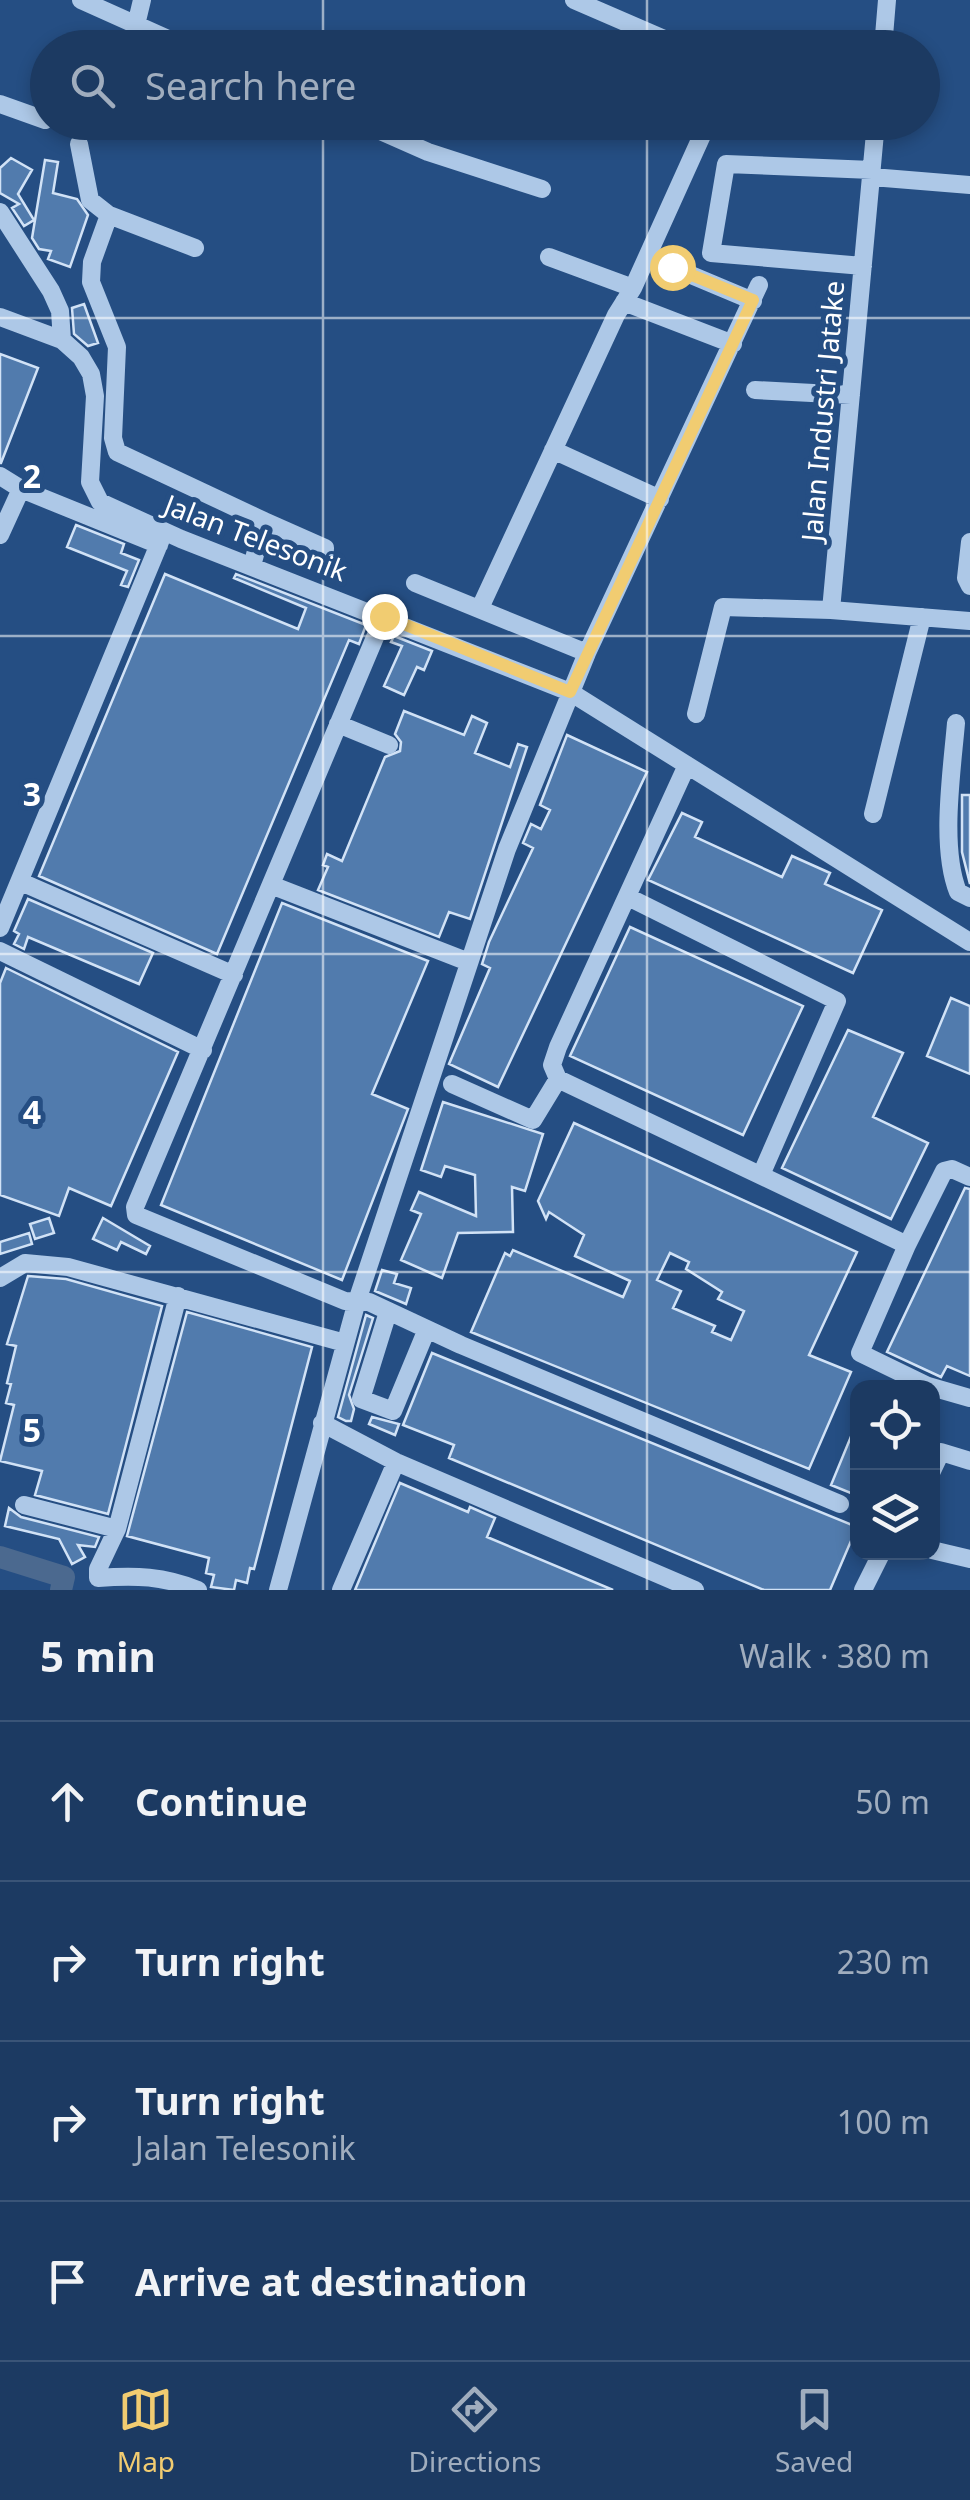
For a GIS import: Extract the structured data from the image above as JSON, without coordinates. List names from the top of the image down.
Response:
{
  "streets": {
    "street": ["Jalan Industri Jatake", "Jalan Telesonik"]
  },
  "page": {
    "search": "Search here",
    "heading": ["5 min", "Walk · 380 m"],
    "list": [
      ["Continue", "50 m"],
      ["Turn right", "230 m"],
      ["Turn right", "Jalan Telesonik", "100 m"],
      "Arrive at destination"
    ],
    "nav": ["Map", "Directions", "Saved"]
  },
  "grid": {
    "rows": [
      "2",
      "3",
      "4",
      "5"
    ]
  }
}
